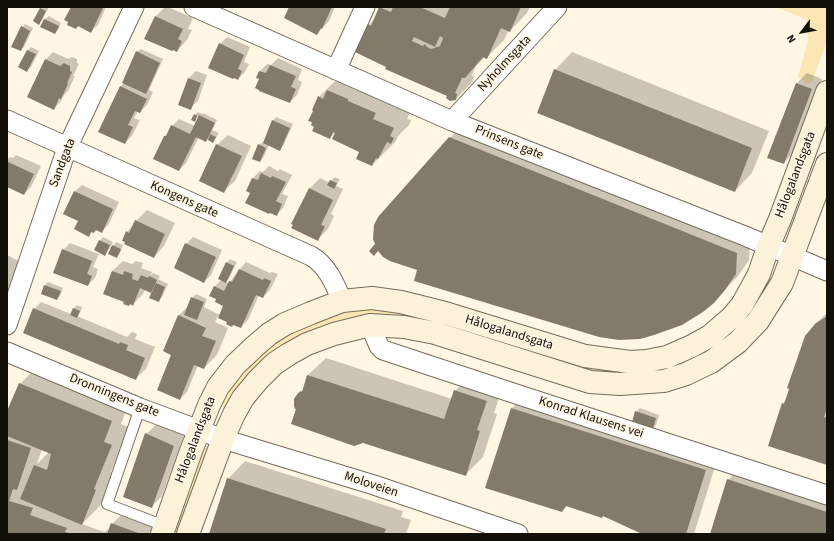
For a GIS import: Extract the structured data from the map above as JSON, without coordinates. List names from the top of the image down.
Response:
{
  "streets": {
    "street": [
      "Nyholmsgata",
      "Prinsens gate",
      "Sandgata",
      "Hålogalandsgata",
      "Kongens gate",
      "Dronningens gate",
      "Konrad Klausens vei",
      "Moloveien"
    ]
  },
  "crossings": [
    ["Nyholmsgata", "Prinsens gate"],
    ["Prinsens gate", "Hålogalandsgata"],
    ["Sandgata", "Kongens gate"],
    ["Hålogalandsgata", "Kongens gate"],
    ["Hålogalandsgata", "Dronningens gate"],
    ["Hålogalandsgata", "Konrad Klausens vei"],
    ["Hålogalandsgata", "Moloveien"],
    ["Dronningens gate", "Moloveien"]
  ],
  "north": "bottom left"
}
